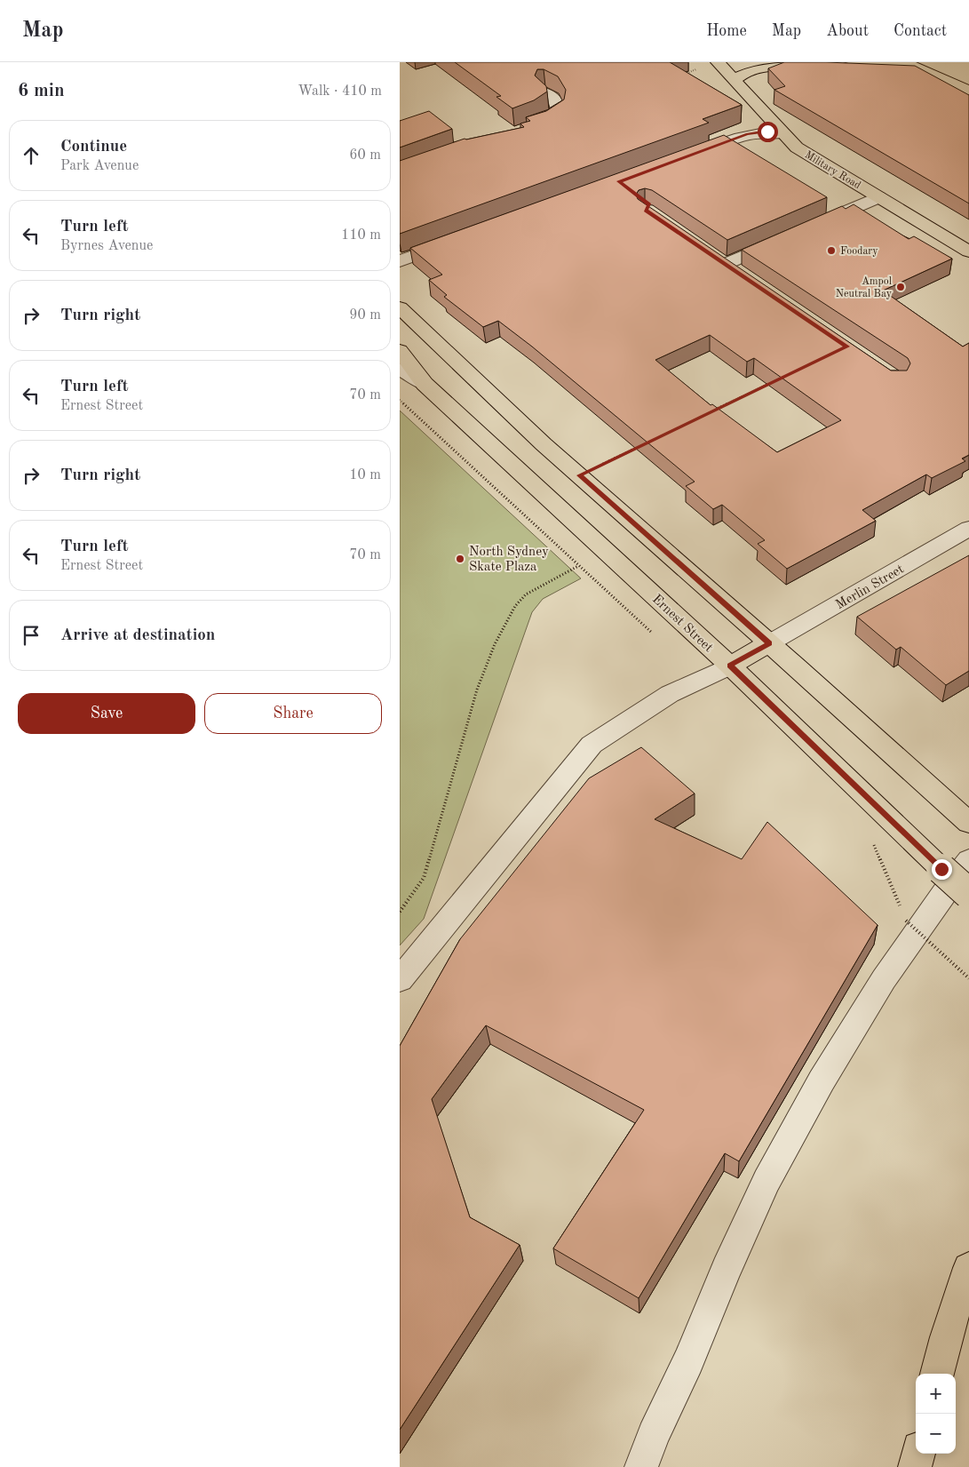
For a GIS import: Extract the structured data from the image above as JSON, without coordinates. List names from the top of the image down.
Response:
{
  "streets": {
    "main road": ["Military Road", "Ernest Street"],
    "street": ["Merlin Street"]
  },
  "places": ["Foodary", "Ampol Neutral Bay", "North Sydney Skate Plaza"],
  "page": {
    "header": "Map",
    "nav": [
      "Home",
      "Map",
      "About",
      "Contact"
    ],
    "heading": ["6 min", "Walk · 410 m"],
    "list": [
      ["Continue", "Park Avenue", "60 m"],
      ["Turn left", "Byrnes Avenue", "110 m"],
      ["Turn right", "90 m"],
      ["Turn left", "Ernest Street", "70 m"],
      ["Turn right", "10 m"],
      ["Turn left", "Ernest Street", "70 m"],
      "Arrive at destination"
    ],
    "buttons": ["Save", "Share"],
    "map_buttons": ["+", "−"]
  }
}
